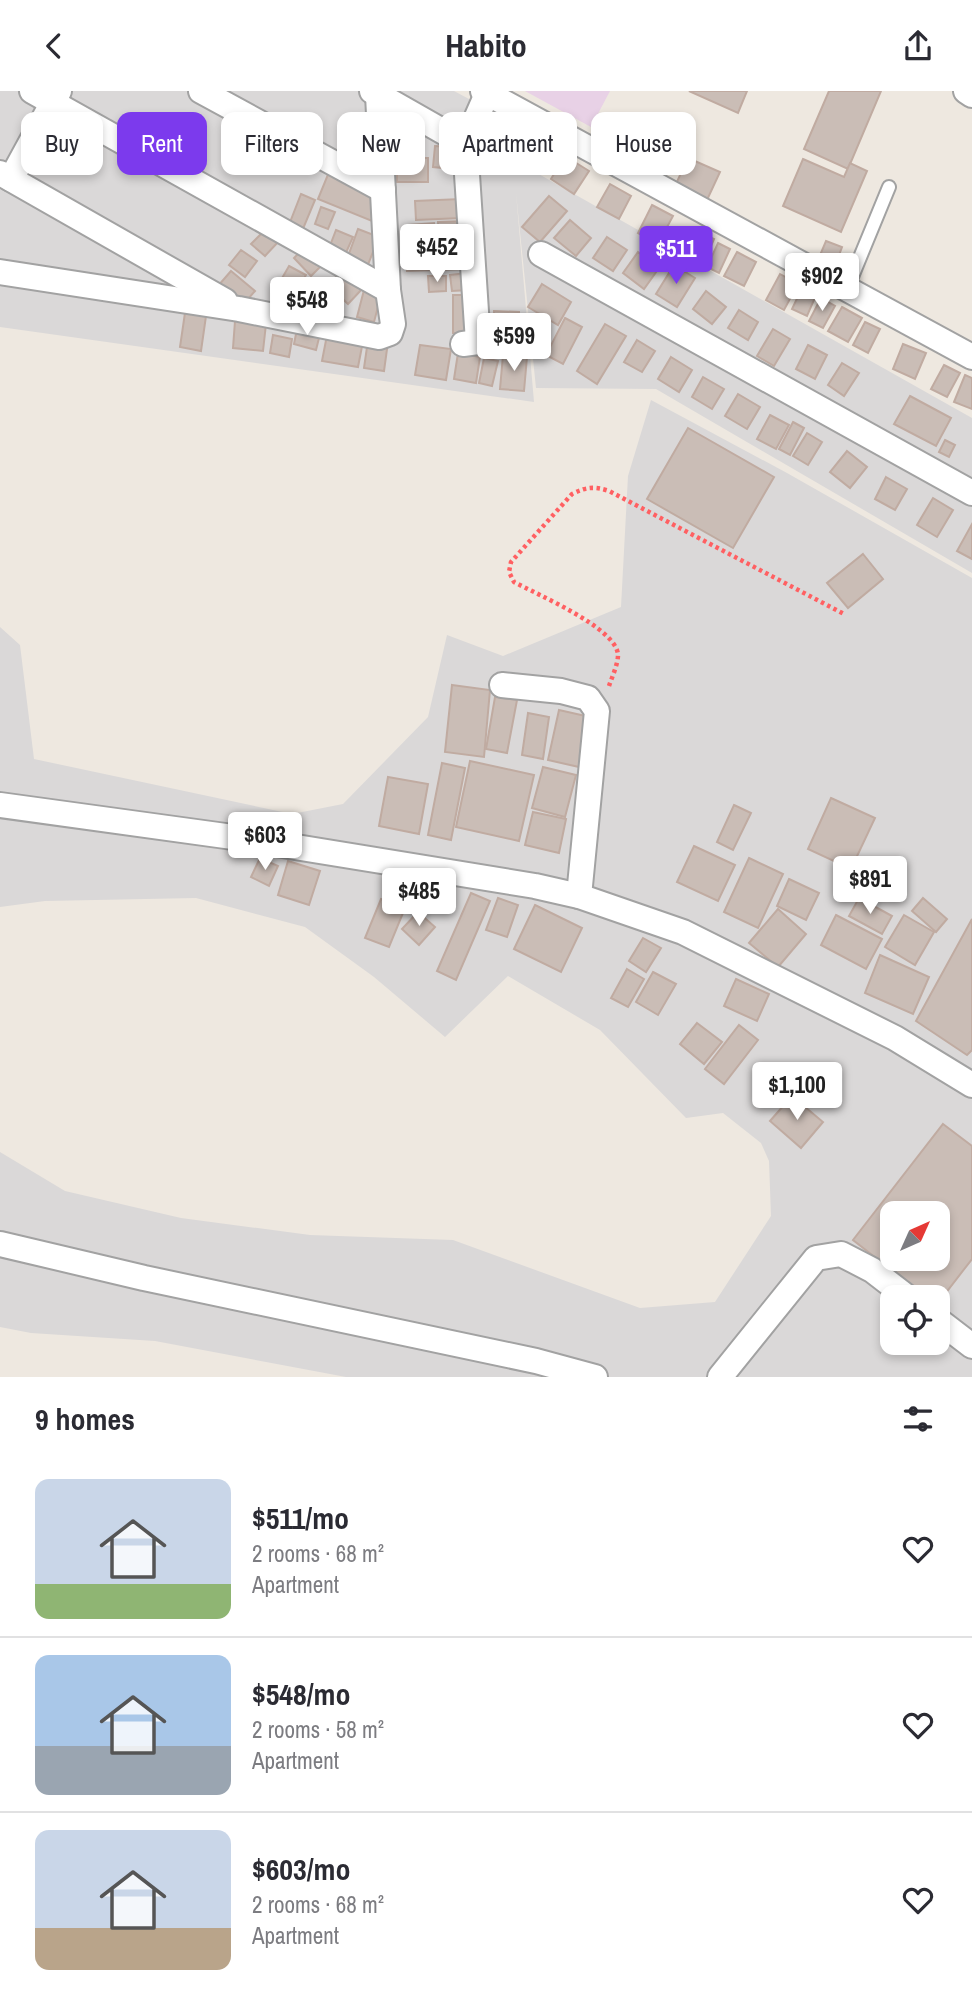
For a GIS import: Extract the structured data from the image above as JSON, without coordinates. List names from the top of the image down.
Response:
{
  "north": "top right",
  "page": {
    "header": "Habito",
    "chip": [
      "Buy",
      "Rent",
      "Filters",
      "New",
      "Apartment",
      "House"
    ],
    "price": [
      "$452",
      "$511",
      "$902",
      "$548",
      "$599",
      "$603",
      "$891",
      "$485",
      "$1,100"
    ],
    "heading": "9 homes",
    "list": [
      {
        "name": "$511/mo",
        "note": "2 rooms · 68 m² · Apartment"
      },
      {
        "name": "$548/mo",
        "note": "2 rooms · 58 m² · Apartment"
      },
      {
        "name": "$603/mo",
        "note": "2 rooms · 68 m² · Apartment"
      }
    ]
  }
}
